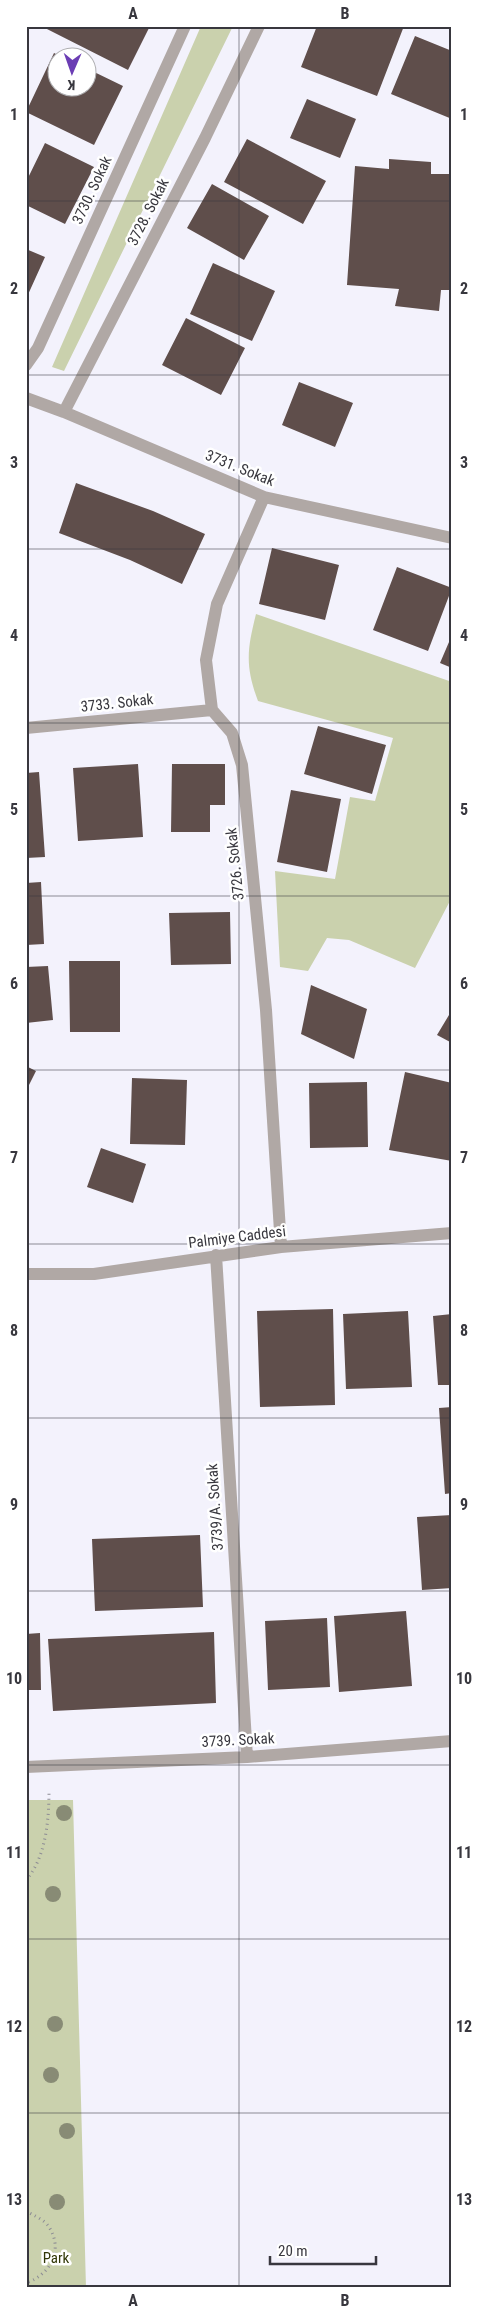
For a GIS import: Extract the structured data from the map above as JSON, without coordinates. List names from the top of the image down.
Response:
{
  "streets": {
    "street": [
      "3730. Sokak",
      "3728. Sokak",
      "3731. Sokak",
      "3733. Sokak",
      "3726. Sokak",
      "Palmiye Caddesi",
      "3739/A. Sokak",
      "3739. Sokak"
    ]
  },
  "crossings": [
    ["3728. Sokak", "3731. Sokak"],
    ["3733. Sokak", "3726. Sokak"],
    ["3726. Sokak", "Palmiye Caddesi"],
    ["Palmiye Caddesi", "3739/A. Sokak"],
    ["3739/A. Sokak", "3739. Sokak"]
  ],
  "parks": ["Park"],
  "scale_bar": "20 m",
  "north": "bottom",
  "grid": {
    "columns": ["A", "B"],
    "rows": [
      "1",
      "2",
      "3",
      "4",
      "5",
      "6",
      "7",
      "8",
      "9",
      "10",
      "11",
      "12",
      "13"
    ]
  }
}
